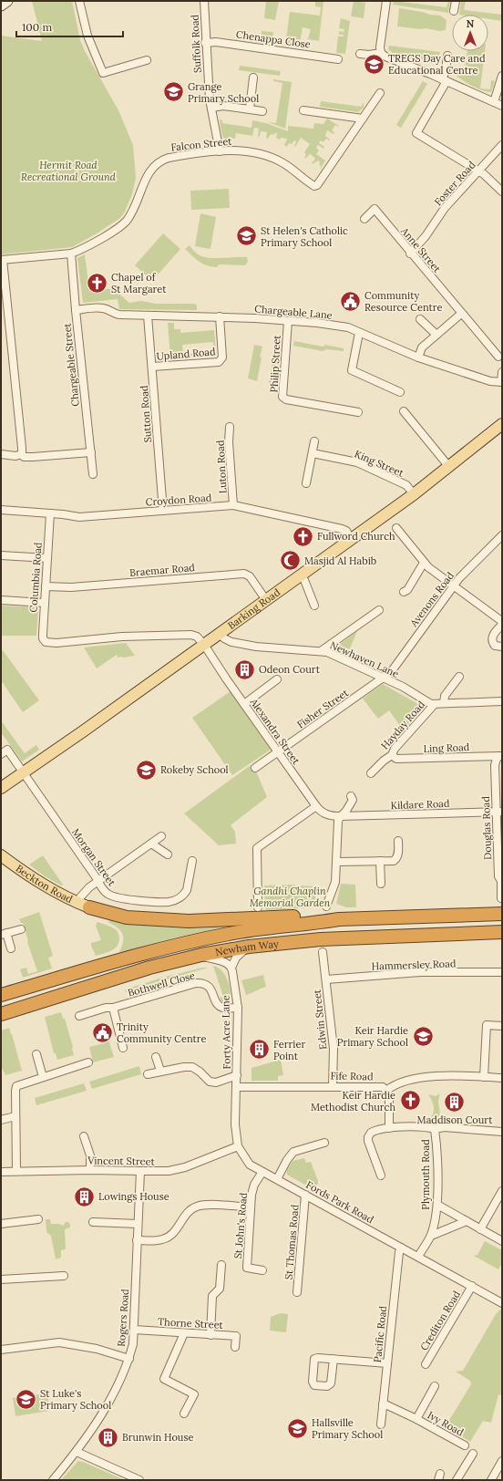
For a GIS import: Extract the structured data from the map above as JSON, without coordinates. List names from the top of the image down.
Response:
{
  "streets": {
    "highway": ["Newham Way"],
    "main road": ["Barking Road", "Beckton Road"],
    "street": [
      "Chenappa Close",
      "Suffolk Road",
      "Falcon Street",
      "Foster Road",
      "Anne Street",
      "Chargeable Lane",
      "Upland Road",
      "Philip Street",
      "Chargeable Street",
      "Sutton Road",
      "King Street",
      "Luton Road",
      "Croydon Road",
      "Braemar Road",
      "Columbia Road",
      "Avenons Road",
      "Newhaven Lane",
      "Fisher Street",
      "Hayday Road",
      "Alexandra Street",
      "Ling Road",
      "Kildare Road",
      "Douglas Road",
      "Morgan Street",
      "Hammersley Road",
      "Bothwell Close",
      "Edwin Street",
      "Forty Acre Lane",
      "Fife Road",
      "Vincent Street",
      "Plymouth Road",
      "Fords Park Road",
      "St John's Road",
      "St Thomas Road",
      "Rogers Road",
      "Crediton Road",
      "Thorne Street",
      "Pacific Road",
      "Ivy Road"
    ]
  },
  "crossings": [
    ["Chenappa Close", "Suffolk Road"],
    ["Suffolk Road", "Falcon Street"],
    ["Falcon Street", "Chargeable Street"],
    ["Foster Road", "Anne Street"],
    ["Chargeable Lane", "Upland Road"],
    ["Chargeable Lane", "Philip Street"],
    ["Chargeable Lane", "Chargeable Street"],
    ["Chargeable Lane", "Sutton Road"],
    ["Upland Road", "Sutton Road"],
    ["Sutton Road", "Croydon Road"],
    ["King Street", "Barking Road"],
    ["Luton Road", "Croydon Road"],
    ["Croydon Road", "Columbia Road"],
    ["Croydon Road", "Barking Road"],
    ["Braemar Road", "Columbia Road"],
    ["Braemar Road", "Barking Road"],
    ["Columbia Road", "Barking Road"],
    ["Columbia Road", "Alexandra Street"],
    ["Avenons Road", "Newhaven Lane"],
    ["Avenons Road", "Fisher Street"],
    ["Barking Road", "Newhaven Lane"],
    ["Barking Road", "Alexandra Street"],
    ["Barking Road", "Morgan Street"],
    ["Newhaven Lane", "Fisher Street"],
    ["Newhaven Lane", "Hayday Road"],
    ["Fisher Street", "Alexandra Street"],
    ["Hayday Road", "Ling Road"],
    ["Alexandra Street", "Kildare Road"],
    ["Ling Road", "Douglas Road"],
    ["Kildare Road", "Douglas Road"],
    ["Hammersley Road", "Edwin Street"],
    ["Bothwell Close", "Forty Acre Lane"],
    ["Edwin Street", "Fife Road"],
    ["Forty Acre Lane", "Fords Park Road"],
    ["Fife Road", "Fords Park Road"],
    ["Vincent Street", "Fords Park Road"],
    ["Vincent Street", "Rogers Road"],
    ["Plymouth Road", "Fords Park Road"],
    ["Fords Park Road", "St John's Road"],
    ["Fords Park Road", "St Thomas Road"],
    ["Fords Park Road", "Crediton Road"],
    ["Fords Park Road", "Pacific Road"],
    ["Rogers Road", "Thorne Street"],
    ["Pacific Road", "Ivy Road"]
  ],
  "parks": ["Hermit Road Recreational Ground", "Gandhi Chaplin Memorial Garden"],
  "places": {
    "school or university": [
      "TREGS Day Care and Educational Centre",
      "Grange Primary School",
      "St Helen's Catholic Primary School",
      "Rokeby School",
      "Keir Hardie Primary School",
      "St Luke's Primary School",
      "Hallsville Primary School"
    ],
    "church": ["Chapel of St Margaret", "Fullword Church", "Keir Hardie Methodist Church"],
    "public building": ["Community Resource Centre", "Trinity Community Centre"],
    "mosque": ["Masjid Al Habib"],
    "building": [
      "Odeon Court",
      "Ferrier Point",
      "Maddison Court",
      "Lowings House",
      "Brunwin House"
    ]
  },
  "scale_bar": "100 m",
  "north": "top"
}
